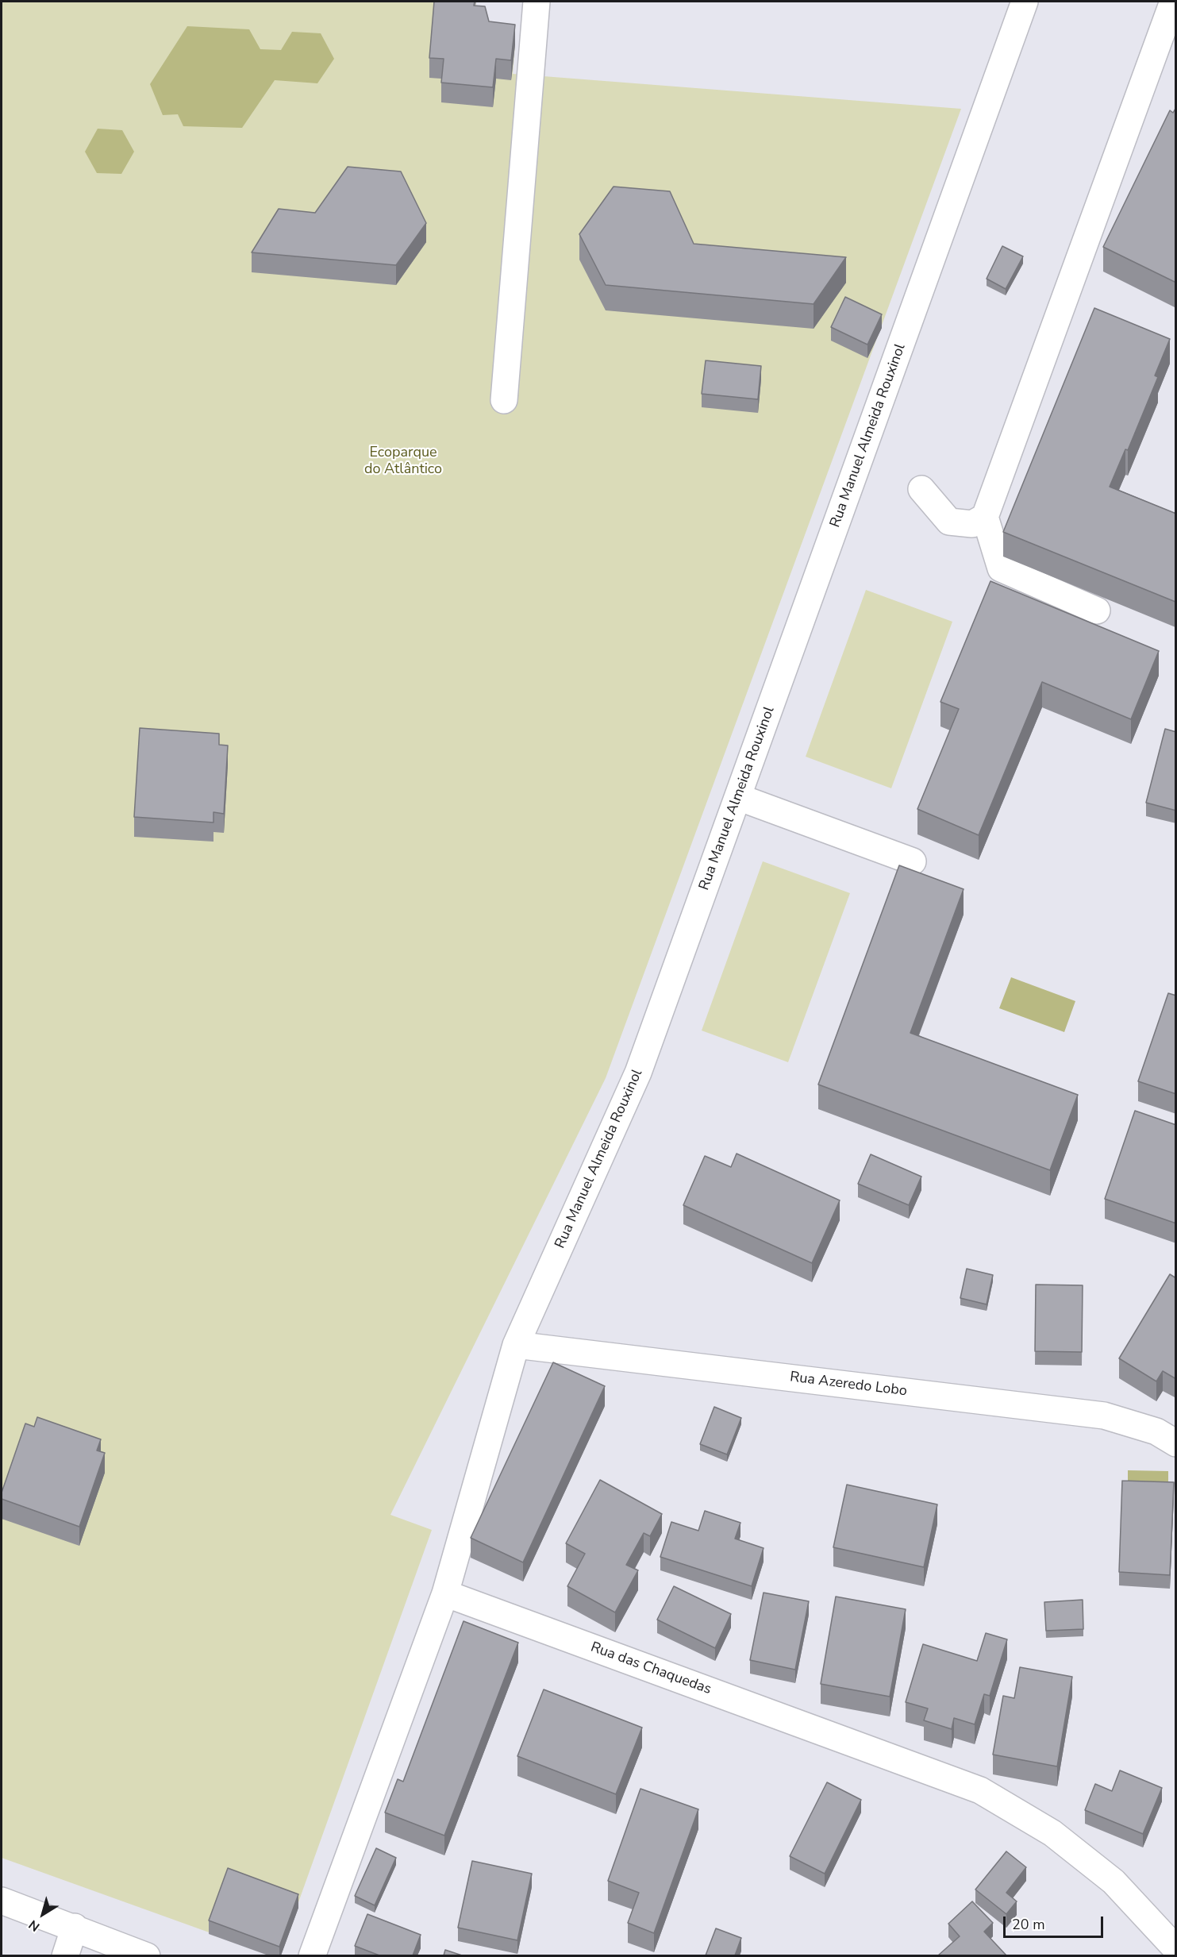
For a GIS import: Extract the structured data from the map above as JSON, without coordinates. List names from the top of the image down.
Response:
{
  "streets": {
    "street": ["Rua Manuel Almeida Rouxinol", "Rua Azeredo Lobo", "Rua das Chaquedas"]
  },
  "crossings": [
    ["Rua Manuel Almeida Rouxinol", "Rua Azeredo Lobo"],
    ["Rua Manuel Almeida Rouxinol", "Rua das Chaquedas"]
  ],
  "parks": ["Ecoparque do Atlântico"],
  "scale_bar": "20 m",
  "north": "bottom left"
}
